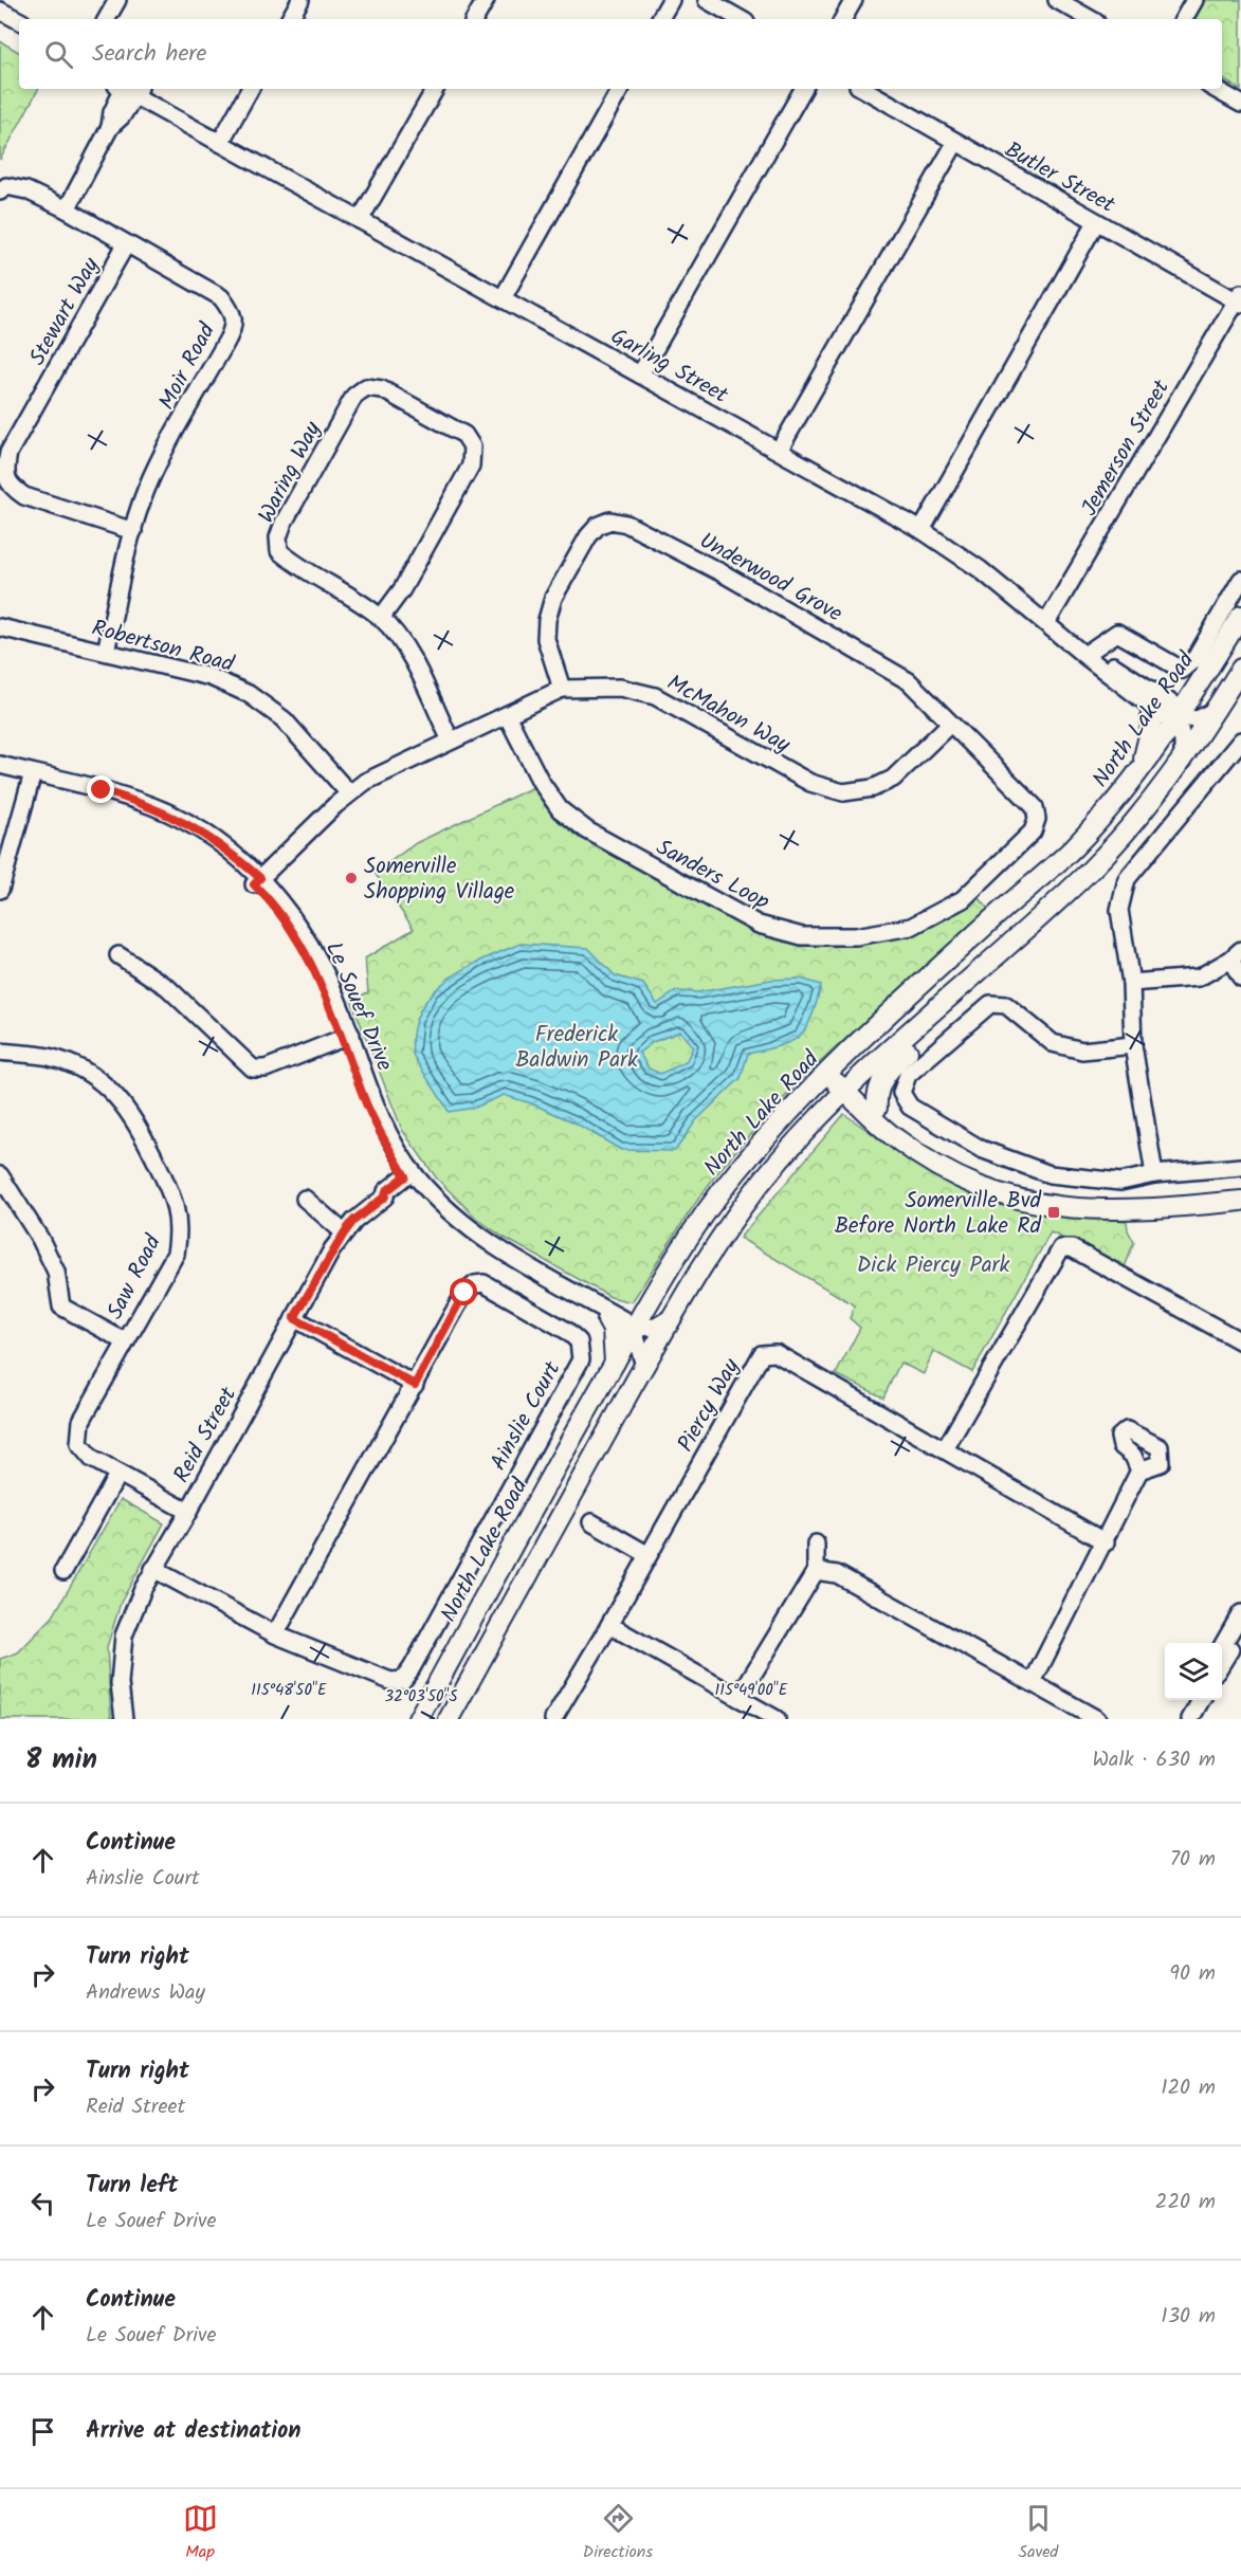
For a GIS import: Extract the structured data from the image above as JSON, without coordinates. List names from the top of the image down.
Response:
{
  "streets": {
    "main road": ["North Lake Road"],
    "street": [
      "Butler Street",
      "Stewart Way",
      "Garling Street",
      "Moir Road",
      "Jemerson Street",
      "Waring Way",
      "Underwood Grove",
      "Robertson Road",
      "McMahon Way",
      "Sanders Loop",
      "Le Souef Drive",
      "Saw Road",
      "Piercy Way",
      "Ainslie Court",
      "Reid Street"
    ]
  },
  "crossings": [
    ["Butler Street", "Jemerson Street"],
    ["Stewart Way", "Moir Road"],
    ["Garling Street", "Jemerson Street"],
    ["Garling Street", "North Lake Road"],
    ["Moir Road", "Robertson Road"],
    ["Waring Way", "McMahon Way"],
    ["Underwood Grove", "McMahon Way"],
    ["Underwood Grove", "Sanders Loop"],
    ["Robertson Road", "McMahon Way"],
    ["McMahon Way", "Sanders Loop"],
    ["McMahon Way", "Le Souef Drive"],
    ["North Lake Road", "Le Souef Drive"],
    ["Le Souef Drive", "Reid Street"],
    ["Saw Road", "Reid Street"]
  ],
  "parks": ["Frederick Baldwin Park", "Dick Piercy Park"],
  "places": {
    "other": ["Somerville Shopping Village"],
    "transit": ["Somerville Bvd Before North Lake Rd"]
  },
  "page": {
    "search": "Search here",
    "heading": ["8 min", "Walk · 630 m"],
    "list": [
      ["Continue", "Ainslie Court", "70 m"],
      ["Turn right", "Andrews Way", "90 m"],
      ["Turn right", "Reid Street", "120 m"],
      ["Turn left", "Le Souef Drive", "220 m"],
      ["Continue", "Le Souef Drive", "130 m"],
      "Arrive at destination"
    ],
    "nav": ["Map", "Directions", "Saved"]
  },
  "coordinates": ["115°48'50\"E", "115°49'00\"E", "32°03'50\"S"]
}
